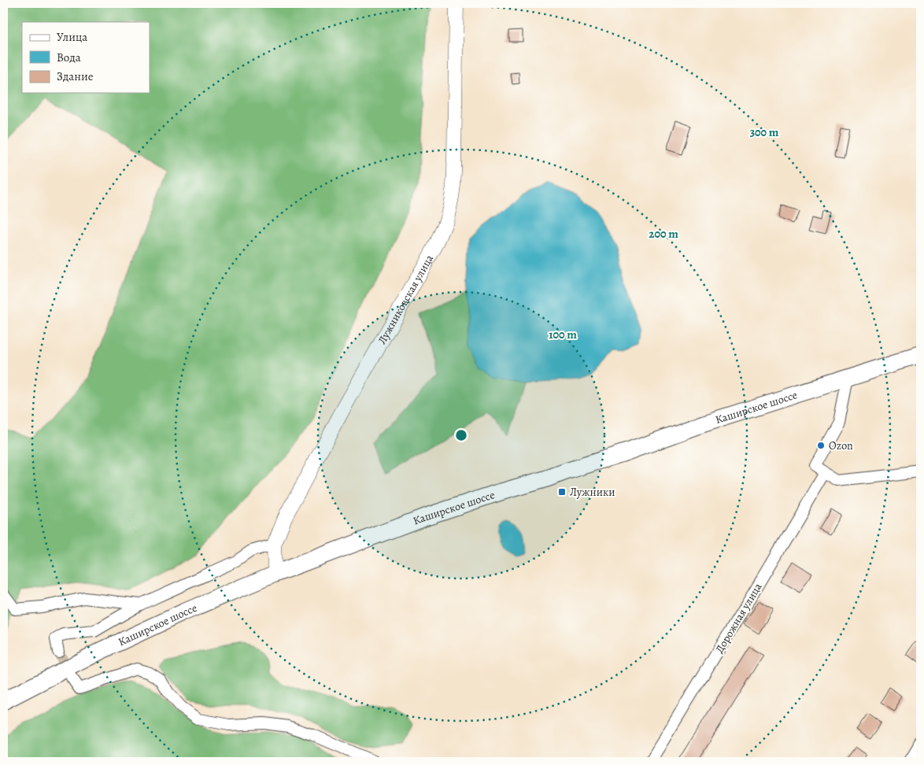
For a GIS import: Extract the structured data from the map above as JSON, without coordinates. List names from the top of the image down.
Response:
{
  "streets": {
    "main road": ["Каширское шоссе"],
    "street": ["Лужниковская улица", "Дорожная улица"]
  },
  "crossings": [
    ["Лужниковская улица", "Каширское шоссе"]
  ],
  "places": {
    "other": ["Ozon"],
    "transit": ["Лужники"]
  },
  "legend": ["Улица", "Вода", "Здание"],
  "rings": ["300 m", "200 m", "100 m"]
}
